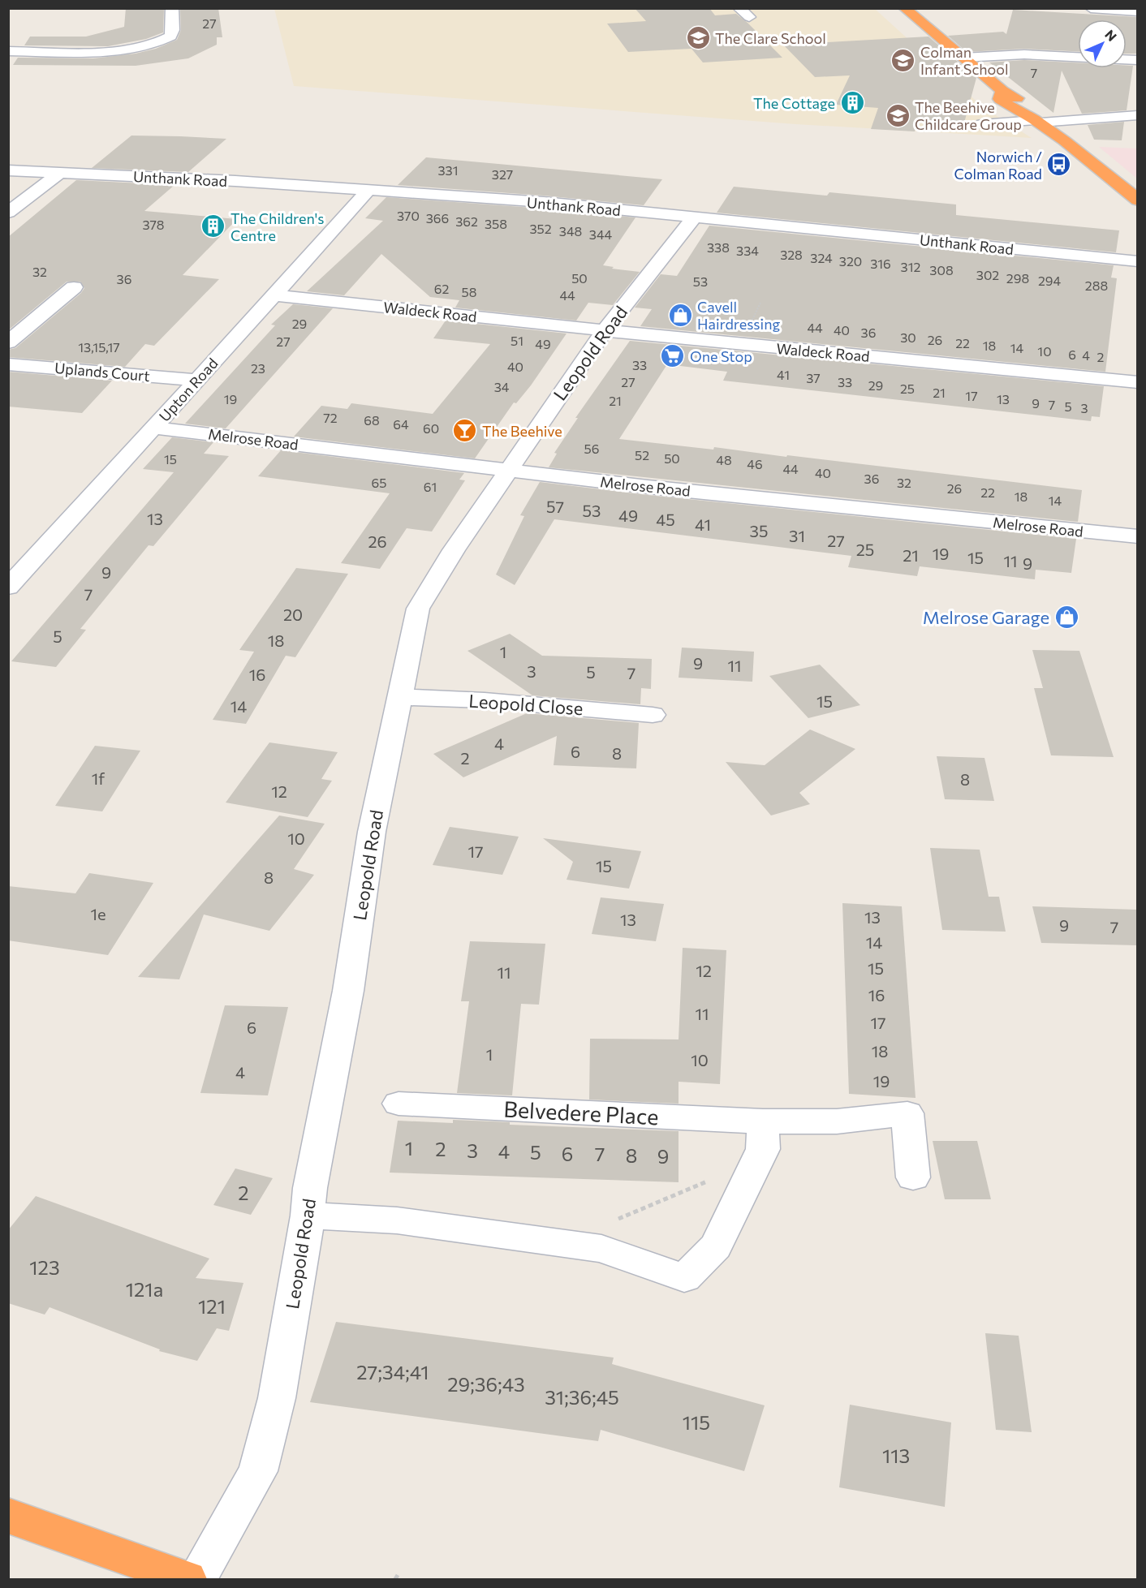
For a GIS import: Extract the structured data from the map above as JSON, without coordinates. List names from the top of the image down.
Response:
{
  "streets": {
    "street": [
      "Unthank Road",
      "Waldeck Road",
      "Leopold Road",
      "Uplands Court",
      "Upton Road",
      "Melrose Road",
      "Leopold Close",
      "Belvedere Place"
    ]
  },
  "crossings": [
    ["Unthank Road", "Leopold Road"],
    ["Unthank Road", "Upton Road"],
    ["Waldeck Road", "Leopold Road"],
    ["Waldeck Road", "Upton Road"],
    ["Leopold Road", "Melrose Road"],
    ["Leopold Road", "Leopold Close"],
    ["Uplands Court", "Upton Road"],
    ["Upton Road", "Melrose Road"]
  ],
  "places": {
    "school or university": ["The Clare School", "Colman Infant School", "The Beehive Childcare Group"],
    "building": ["The Cottage", "The Children's Centre"],
    "bus stop": ["Norwich / Colman Road"],
    "shop": ["Cavell Hairdressing", "Melrose Garage"],
    "supermarket": ["One Stop"],
    "bar": ["The Beehive"]
  },
  "house_numbers": [
    "27",
    "7",
    "331",
    "327",
    "370",
    "366",
    "362",
    "358",
    "378",
    "352",
    "348",
    "344",
    "338",
    "334",
    "328",
    "324",
    "320",
    "316",
    "312",
    "308",
    "32",
    "302",
    "50",
    "298",
    "36",
    "294",
    "53",
    "288",
    "62",
    "58",
    "44",
    "29",
    "44",
    "40",
    "36",
    "30",
    "26",
    "51",
    "27",
    "22",
    "49",
    "18",
    "13,15,17",
    "14",
    "10",
    "6",
    "4",
    "2",
    "33",
    "40",
    "23",
    "41",
    "37",
    "27",
    "33",
    "29",
    "34",
    "25",
    "21",
    "17",
    "19",
    "13",
    "21",
    "9",
    "7",
    "5",
    "3",
    "72",
    "68",
    "64",
    "60",
    "56",
    "52",
    "50",
    "15",
    "48",
    "46",
    "44",
    "40",
    "36",
    "65",
    "32",
    "61",
    "26",
    "22",
    "18",
    "14",
    "57",
    "53",
    "49",
    "13",
    "45",
    "41",
    "35",
    "31",
    "27",
    "26",
    "25",
    "19",
    "21",
    "15",
    "11",
    "9",
    "9",
    "7",
    "20",
    "5",
    "18",
    "1",
    "9",
    "11",
    "3",
    "5",
    "7",
    "16",
    "15",
    "14",
    "4",
    "6",
    "8",
    "2",
    "1f",
    "8",
    "12",
    "10",
    "17",
    "15",
    "8",
    "1e",
    "13",
    "13",
    "9",
    "7",
    "14",
    "15",
    "12",
    "11",
    "16",
    "11",
    "17",
    "6",
    "18",
    "1",
    "10",
    "4",
    "19",
    "1",
    "2",
    "3",
    "4",
    "5",
    "6",
    "7",
    "8",
    "9",
    "2",
    "123",
    "121a",
    "121",
    "27;34;41",
    "29;36;43",
    "31;36;45",
    "115",
    "113"
  ],
  "north": "top right"
}
